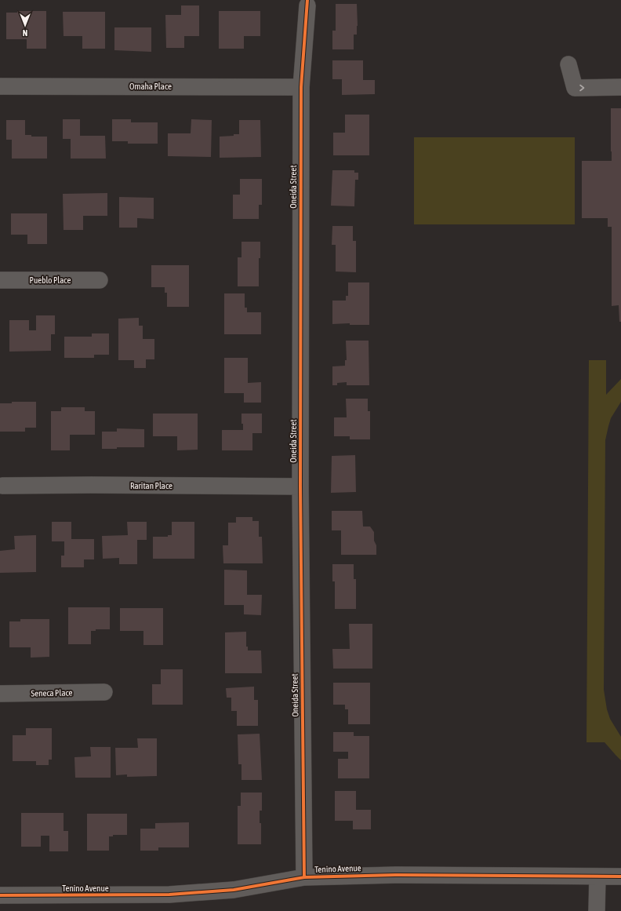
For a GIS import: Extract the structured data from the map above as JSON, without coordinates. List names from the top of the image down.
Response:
{
  "streets": {
    "street": [
      "Omaha Place",
      "Oneida Street",
      "Pueblo Place",
      "Raritan Place",
      "Seneca Place",
      "Tenino Avenue"
    ]
  },
  "crossings": [
    ["Omaha Place", "Oneida Street"],
    ["Oneida Street", "Raritan Place"],
    ["Oneida Street", "Tenino Avenue"]
  ],
  "north": "bottom"
}
